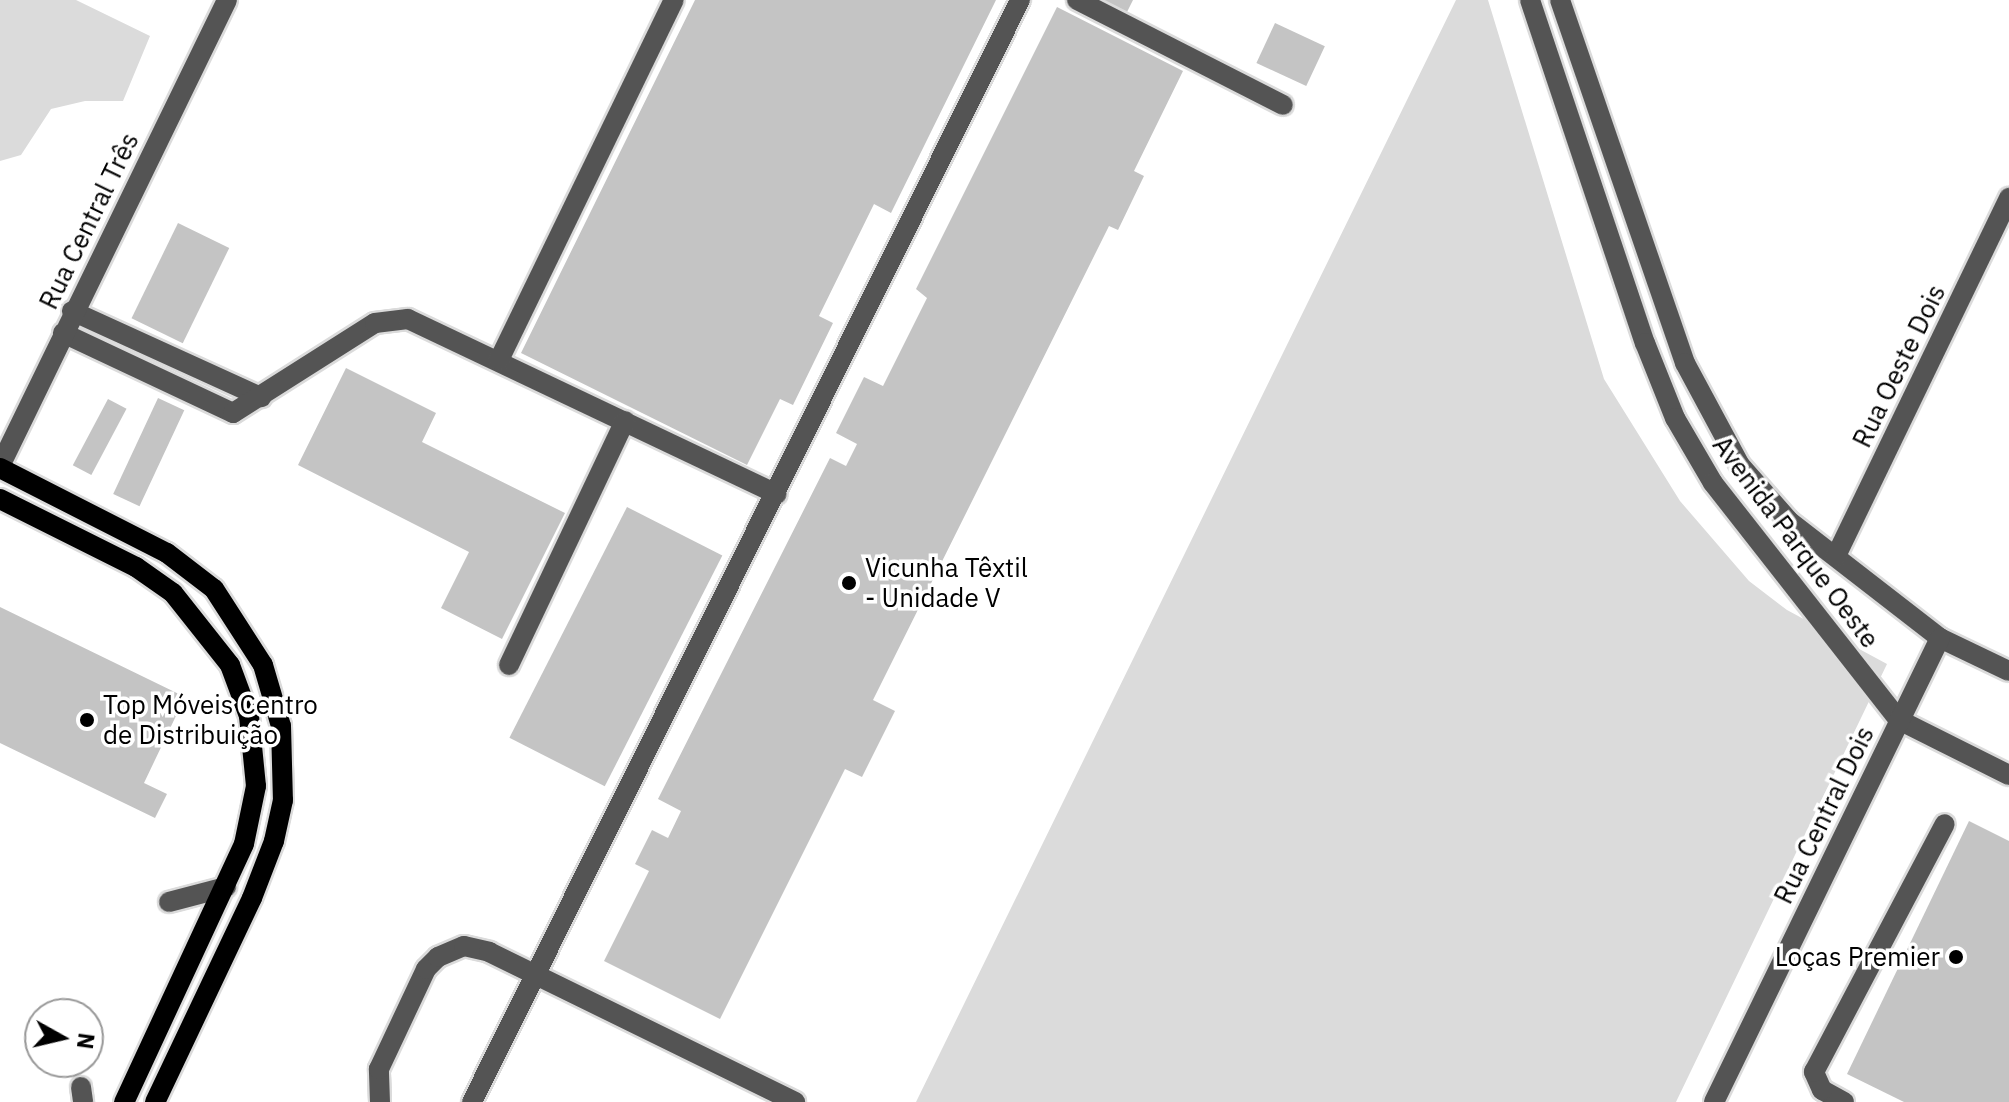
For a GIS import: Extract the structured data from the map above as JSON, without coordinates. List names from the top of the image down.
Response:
{
  "streets": {
    "street": [
      "Rua Central Três",
      "Rua Oeste Dois",
      "Avenida Parque Oeste",
      "Rua Central Dois"
    ]
  },
  "crossings": [
    ["Rua Oeste Dois", "Avenida Parque Oeste"],
    ["Avenida Parque Oeste", "Rua Central Dois"]
  ],
  "places": ["Vicunha Têxtil - Unidade V", "Top Móveis Centro de Distribuição", "Loças Premier"],
  "north": "right"
}
